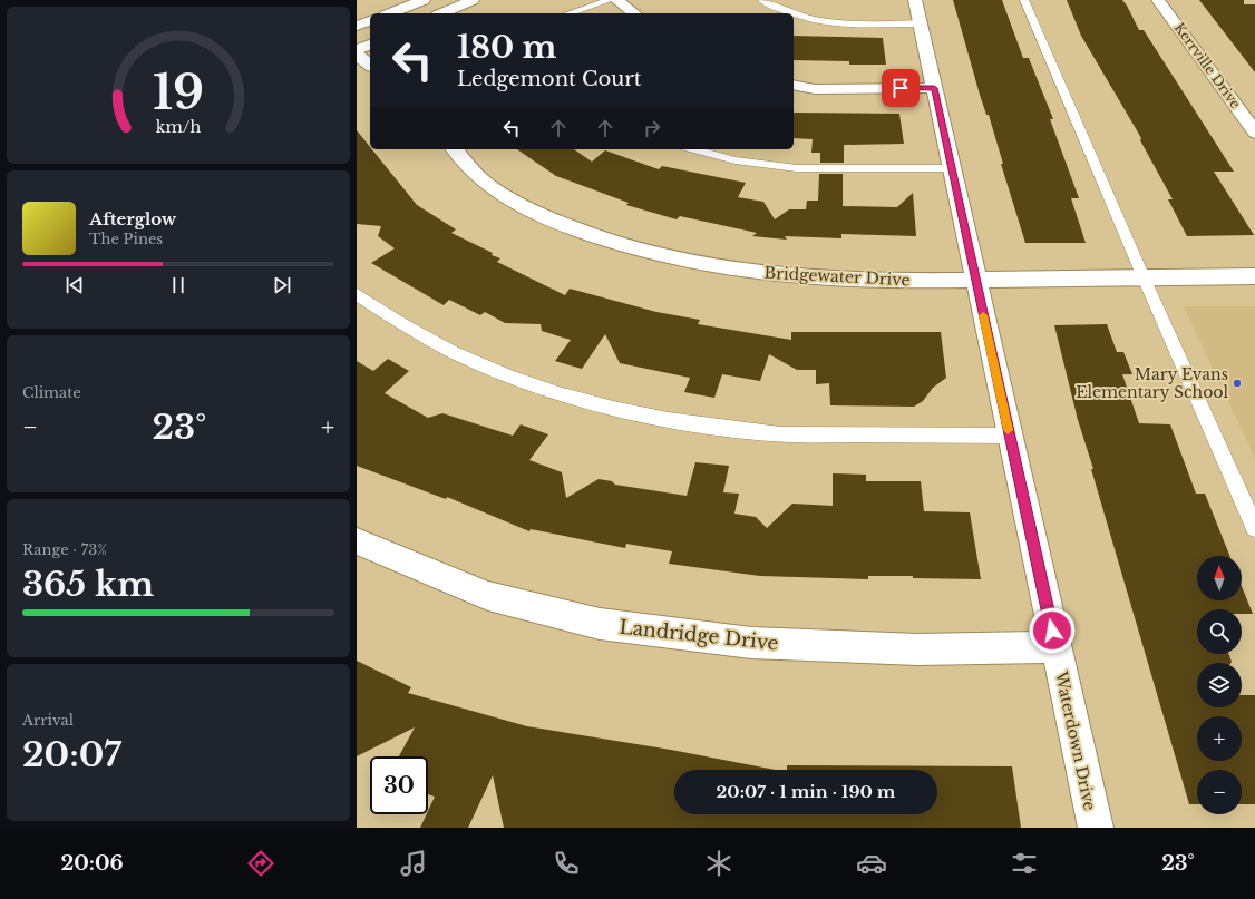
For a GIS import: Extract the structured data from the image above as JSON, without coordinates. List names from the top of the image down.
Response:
{
  "streets": {
    "street": [
      "Kerrville Drive",
      "Bridgewater Drive",
      "Landridge Drive",
      "Waterdown Drive"
    ]
  },
  "crossings": [
    ["Bridgewater Drive", "Waterdown Drive"],
    ["Landridge Drive", "Waterdown Drive"]
  ],
  "places": ["Mary Evans Elementary School"],
  "north": "top",
  "page": {
    "turn": ["180 m", "Ledgemont Court"],
    "song": ["Afterglow", "The Pines"],
    "tile": [
      "Climate",
      ["Range · 73%", "365 km"],
      ["Arrival", "20:07"]
    ],
    "heat": ["−", "23°", "+"],
    "map_buttons": ["+", "−"],
    "limit": "30",
    "trip": "20:07 · 1 min · 190 m",
    "tabs": ["20:06", "23°"],
    "gauge": ["19", "km/h"]
  }
}
